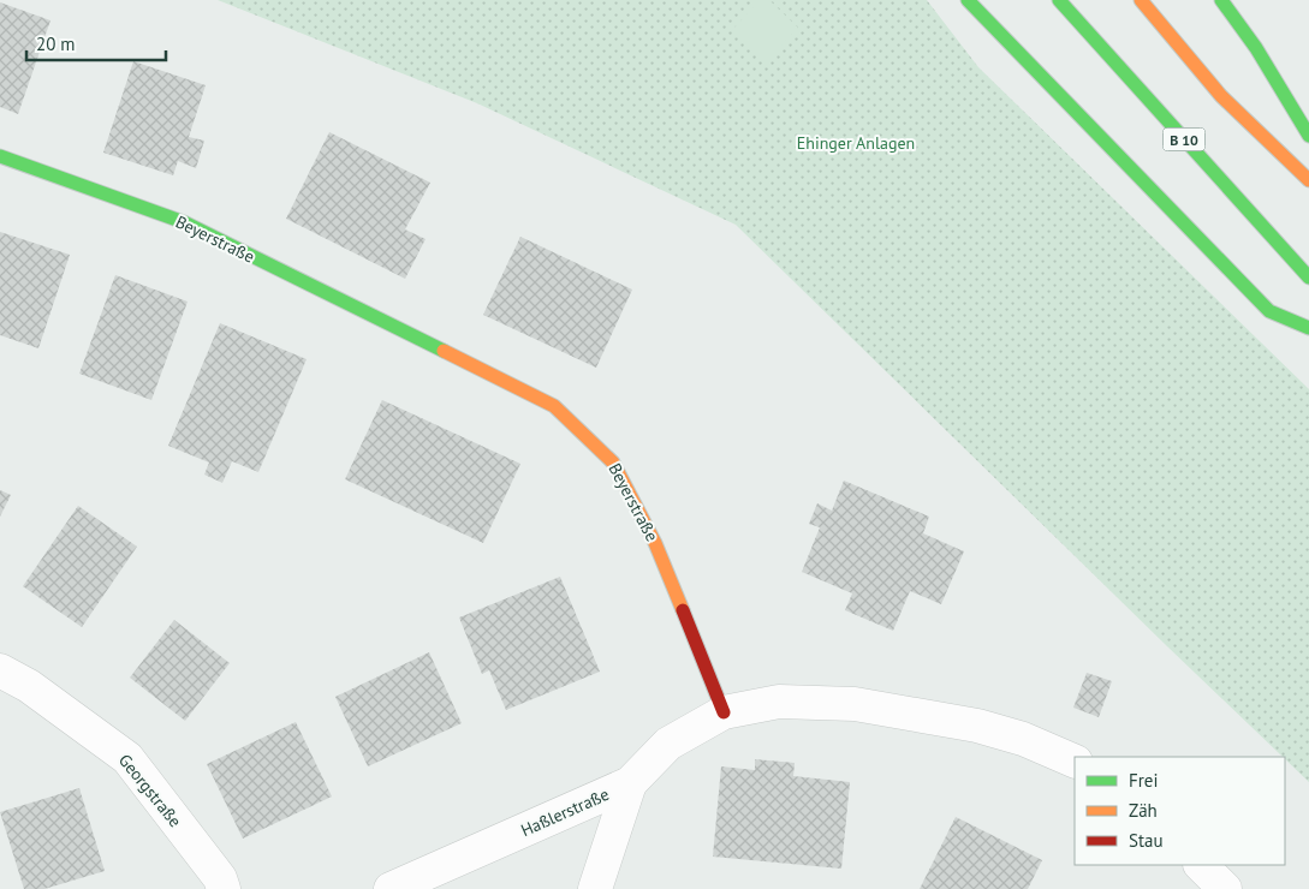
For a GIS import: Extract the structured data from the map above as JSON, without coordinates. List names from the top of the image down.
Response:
{
  "streets": {
    "main road": ["B 10", "Beyerstraße"],
    "street": ["Georgstraße", "Haßlerstraße"]
  },
  "crossings": [
    ["Beyerstraße", "Haßlerstraße"]
  ],
  "parks": ["Ehinger Anlagen"],
  "legend": ["Frei", "Zäh", "Stau"],
  "scale_bar": "20 m"
}
